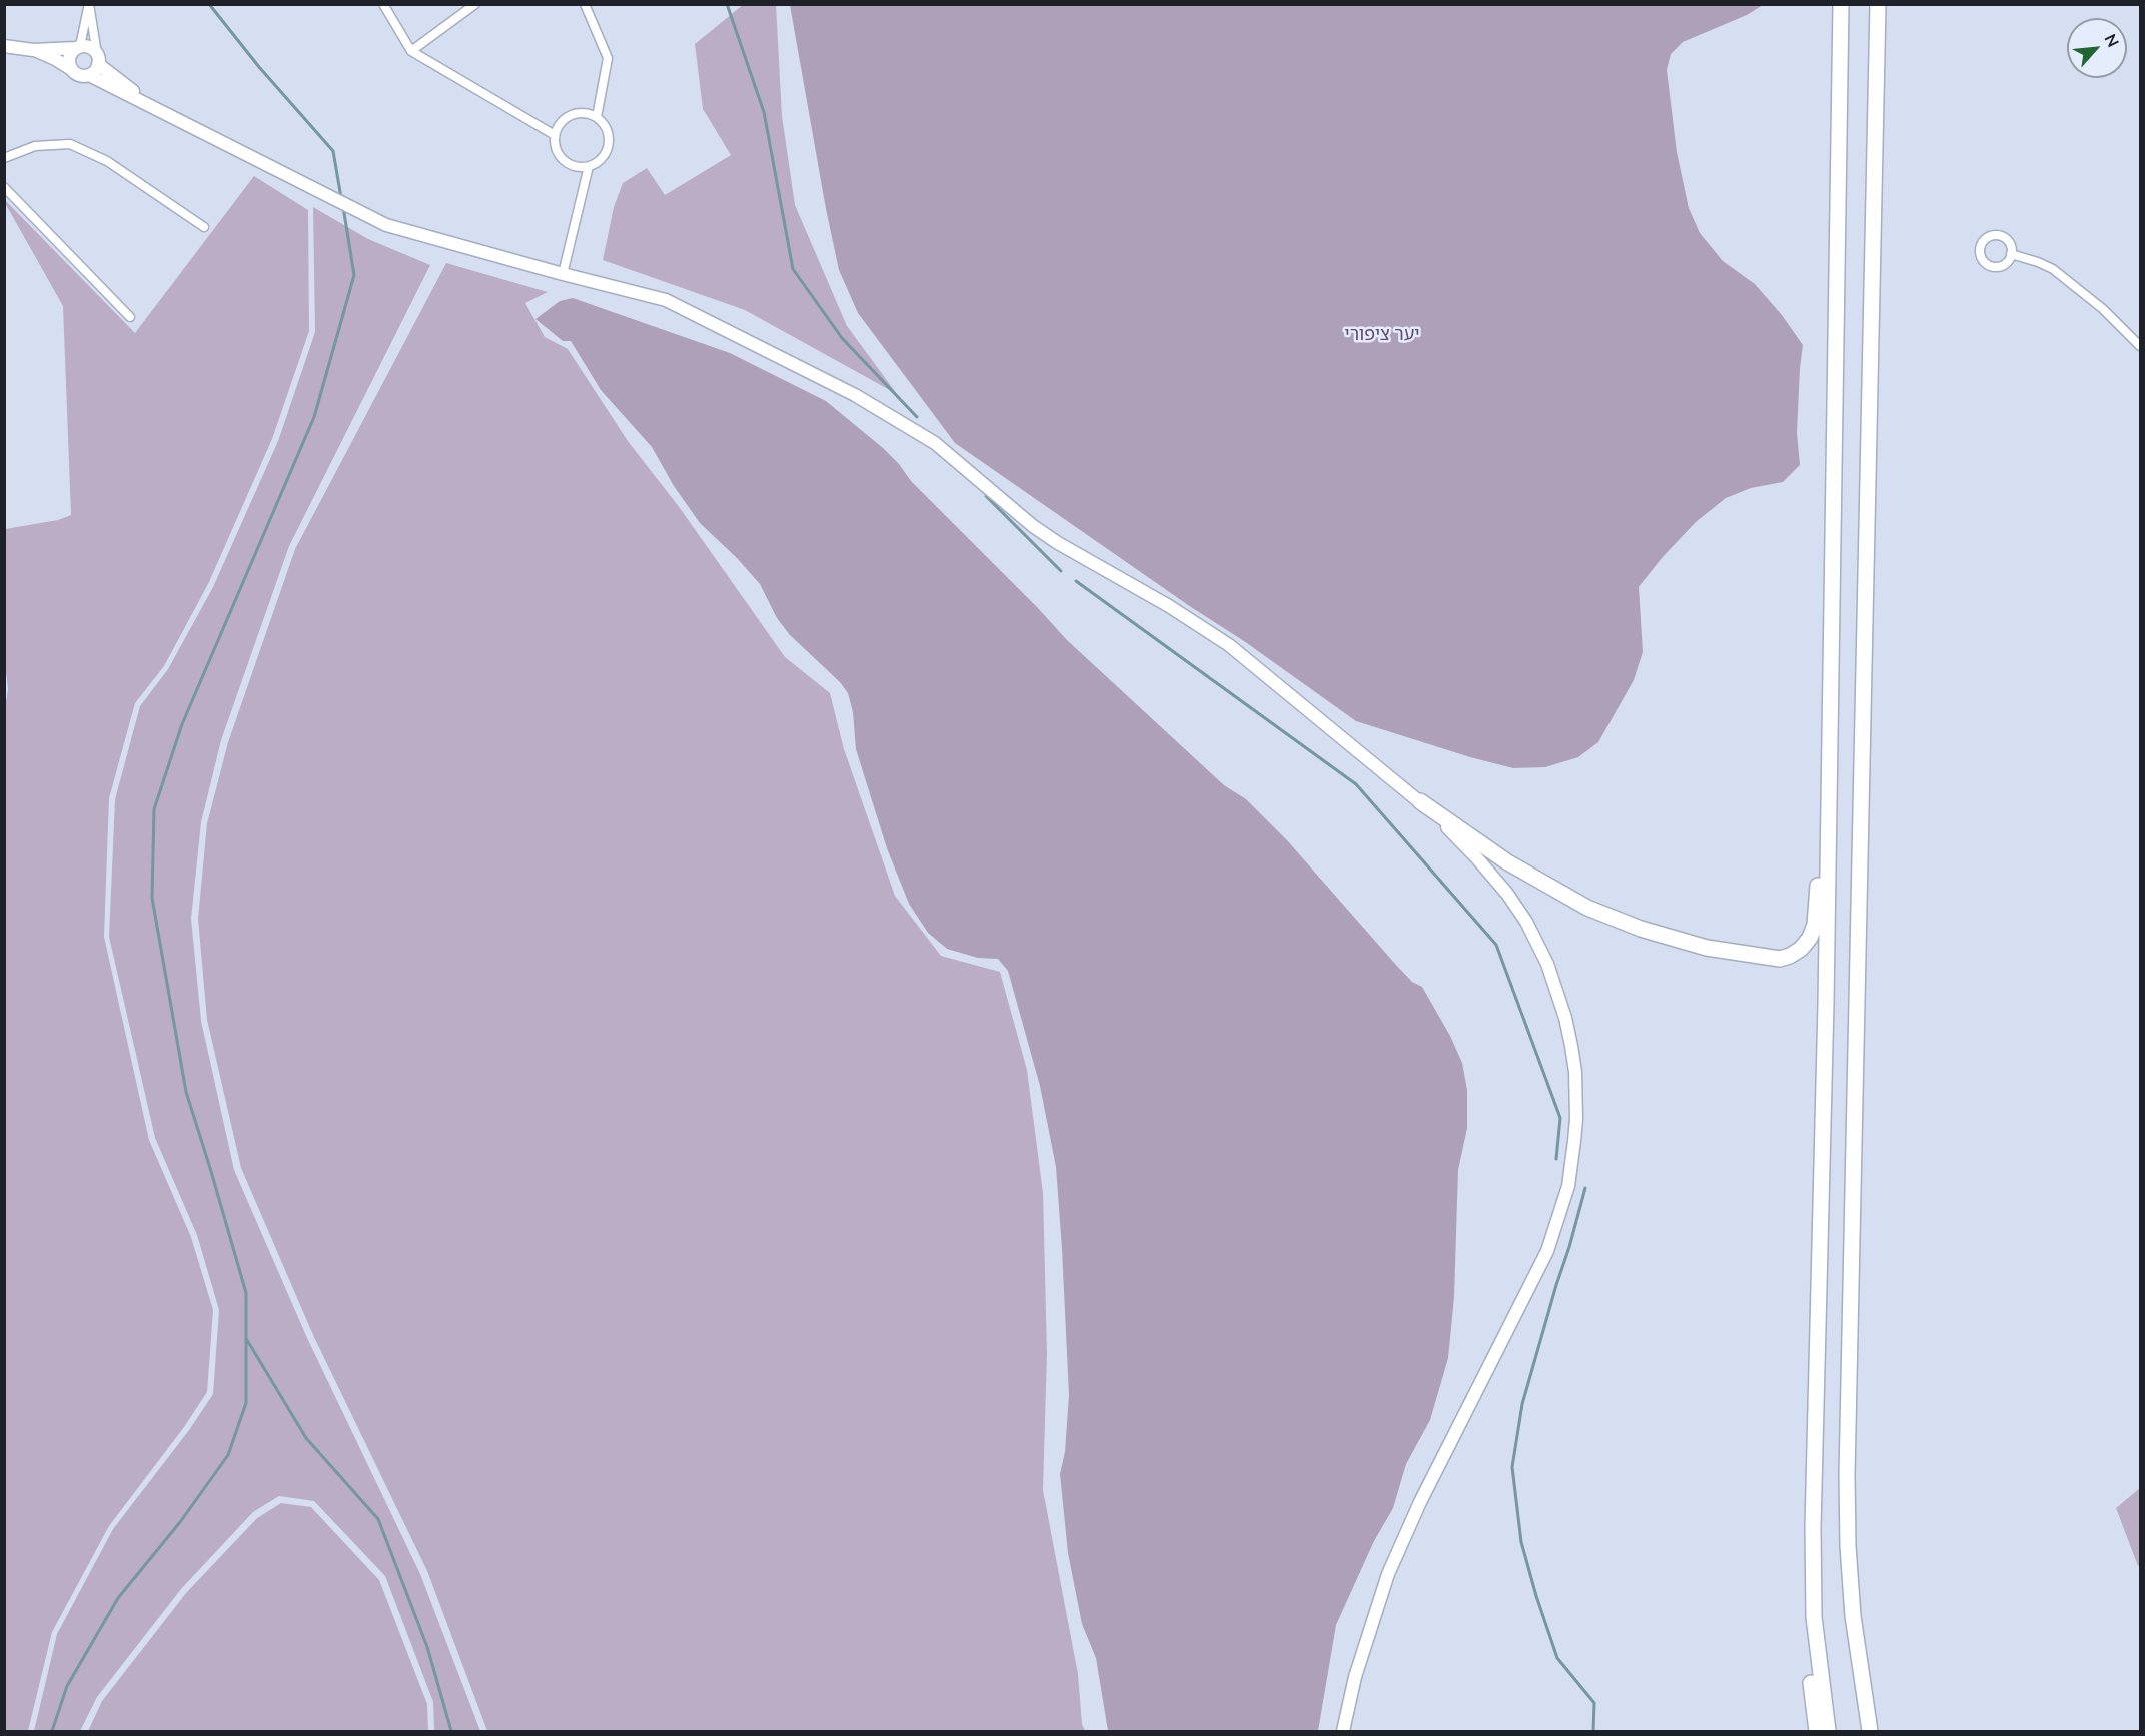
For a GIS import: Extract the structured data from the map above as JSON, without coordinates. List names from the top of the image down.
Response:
{
  "parks": ["יער ציפורי"],
  "north": "top right"
}
